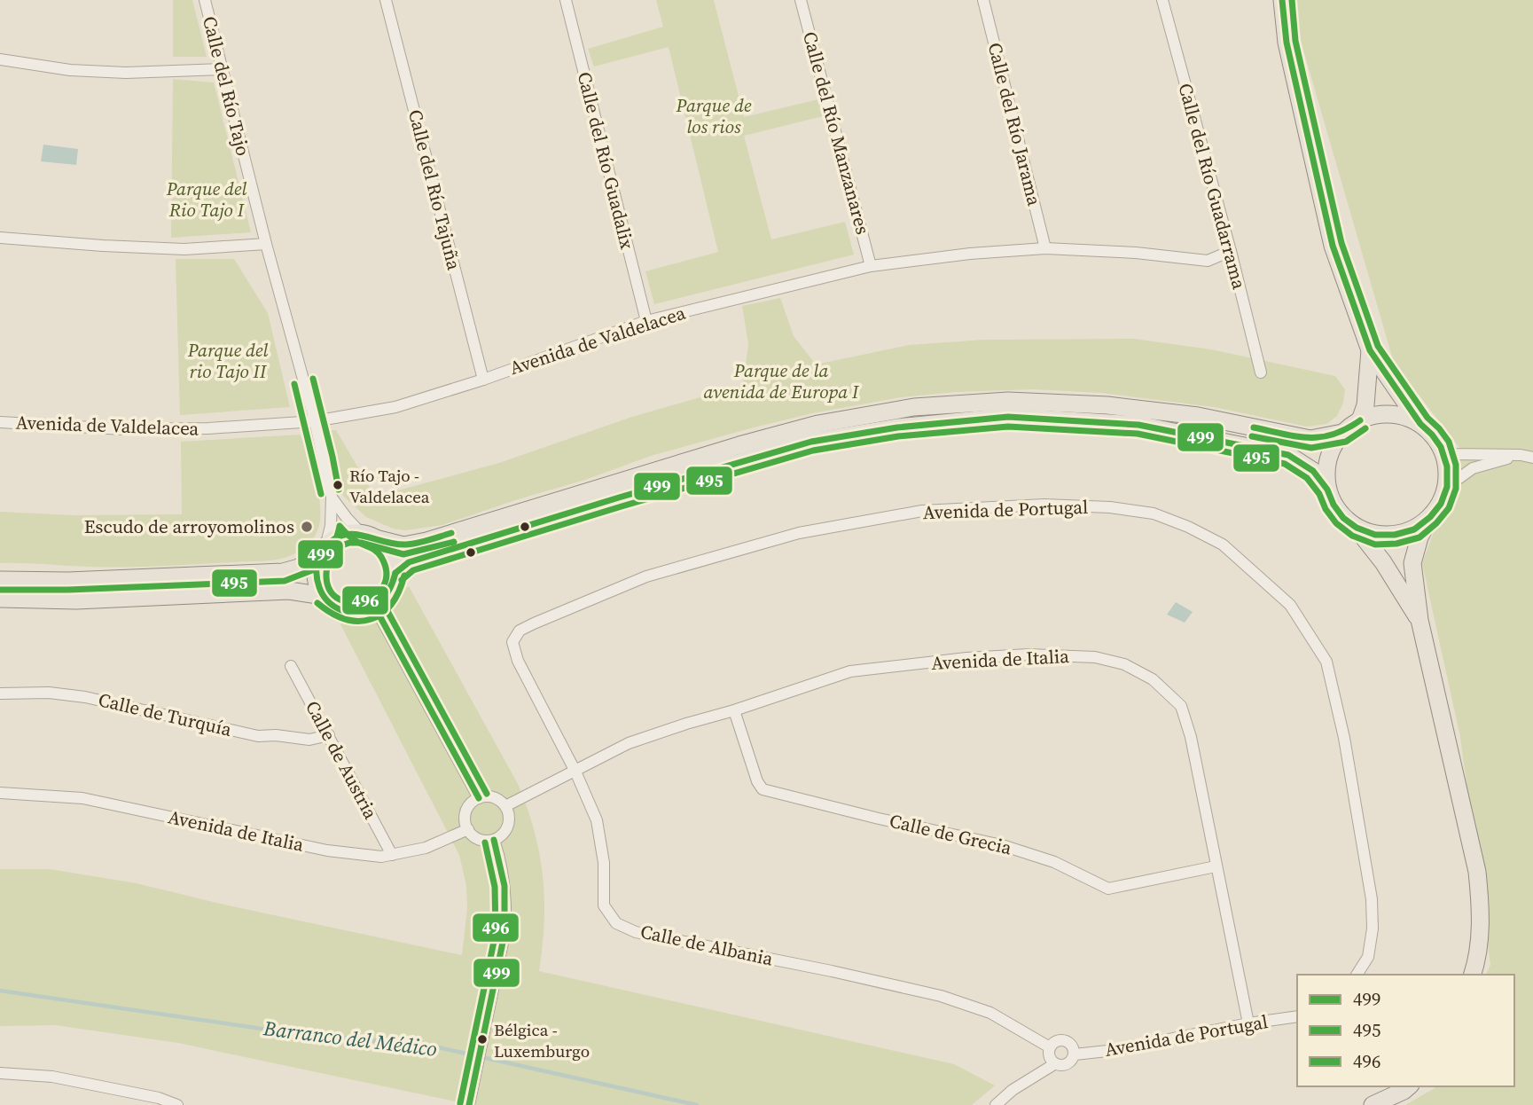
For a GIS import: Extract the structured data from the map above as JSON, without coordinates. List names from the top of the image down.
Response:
{
  "streets": {
    "street": [
      "Calle del Río Tajo",
      "Calle del Río Jarama",
      "Calle del Río Manzanares",
      "Calle del Río Guadalix",
      "Calle del Río Guadarrama",
      "Calle del Río Tajuña",
      "Avenida de Valdelacea",
      "Avenida de Portugal",
      "Avenida de Italia",
      "Calle de Turquía",
      "Calle de Austria",
      "Calle de Grecia",
      "Calle de Albania"
    ]
  },
  "crossings": [
    ["Calle del Río Tajo", "Avenida de Valdelacea"],
    ["Calle del Río Jarama", "Avenida de Valdelacea"],
    ["Calle del Río Manzanares", "Avenida de Valdelacea"],
    ["Calle del Río Guadalix", "Avenida de Valdelacea"],
    ["Calle del Río Guadarrama", "Avenida de Valdelacea"],
    ["Calle del Río Tajuña", "Avenida de Valdelacea"],
    ["Avenida de Portugal", "Avenida de Italia"],
    ["Avenida de Portugal", "Calle de Albania"],
    ["Avenida de Italia", "Calle de Austria"],
    ["Avenida de Italia", "Calle de Grecia"],
    ["Avenida de Italia", "Calle de Albania"],
    ["Calle de Turquía", "Calle de Austria"]
  ],
  "water": ["Barranco del Médico"],
  "parks": [
    "Parque de los rios",
    "Parque del Rio Tajo I",
    "Parque del rio Tajo II",
    "Parque de la avenida de Europa I"
  ],
  "places": ["Río Tajo - Valdelacea", "Escudo de arroyomolinos", "Bélgica - Luxemburgo"],
  "lines": ["transit line 499", "transit line 495", "transit line 496"],
  "legend": ["499", "495", "496"]
}
